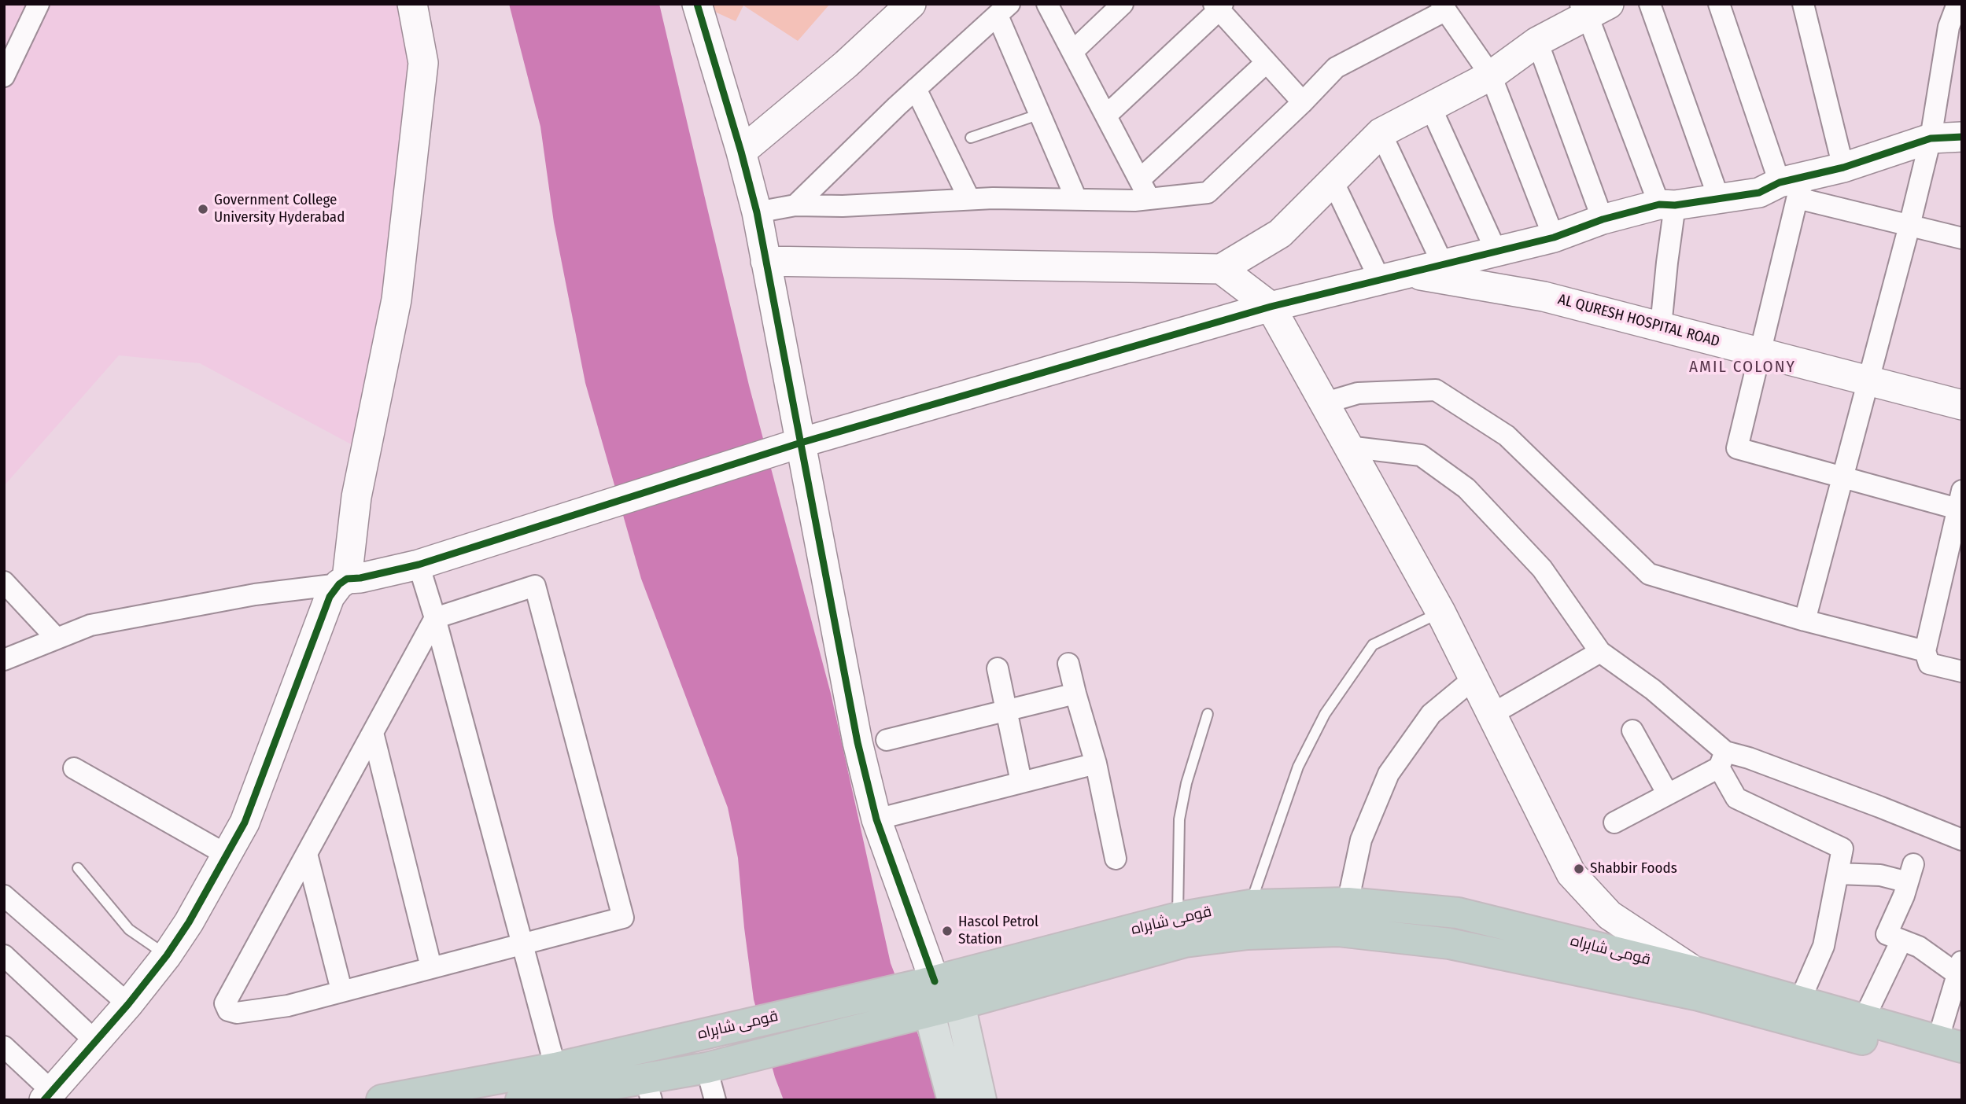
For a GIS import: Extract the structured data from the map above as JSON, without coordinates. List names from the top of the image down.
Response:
{
  "streets": {
    "highway": ["قومی شاہراہ"],
    "street": ["AL QURESH HOSPITAL ROAD"]
  },
  "districts": ["AMIL COLONY"],
  "places": ["Government College University Hyderabad", "Shabbir Foods", "Hascol Petrol Station"]
}
